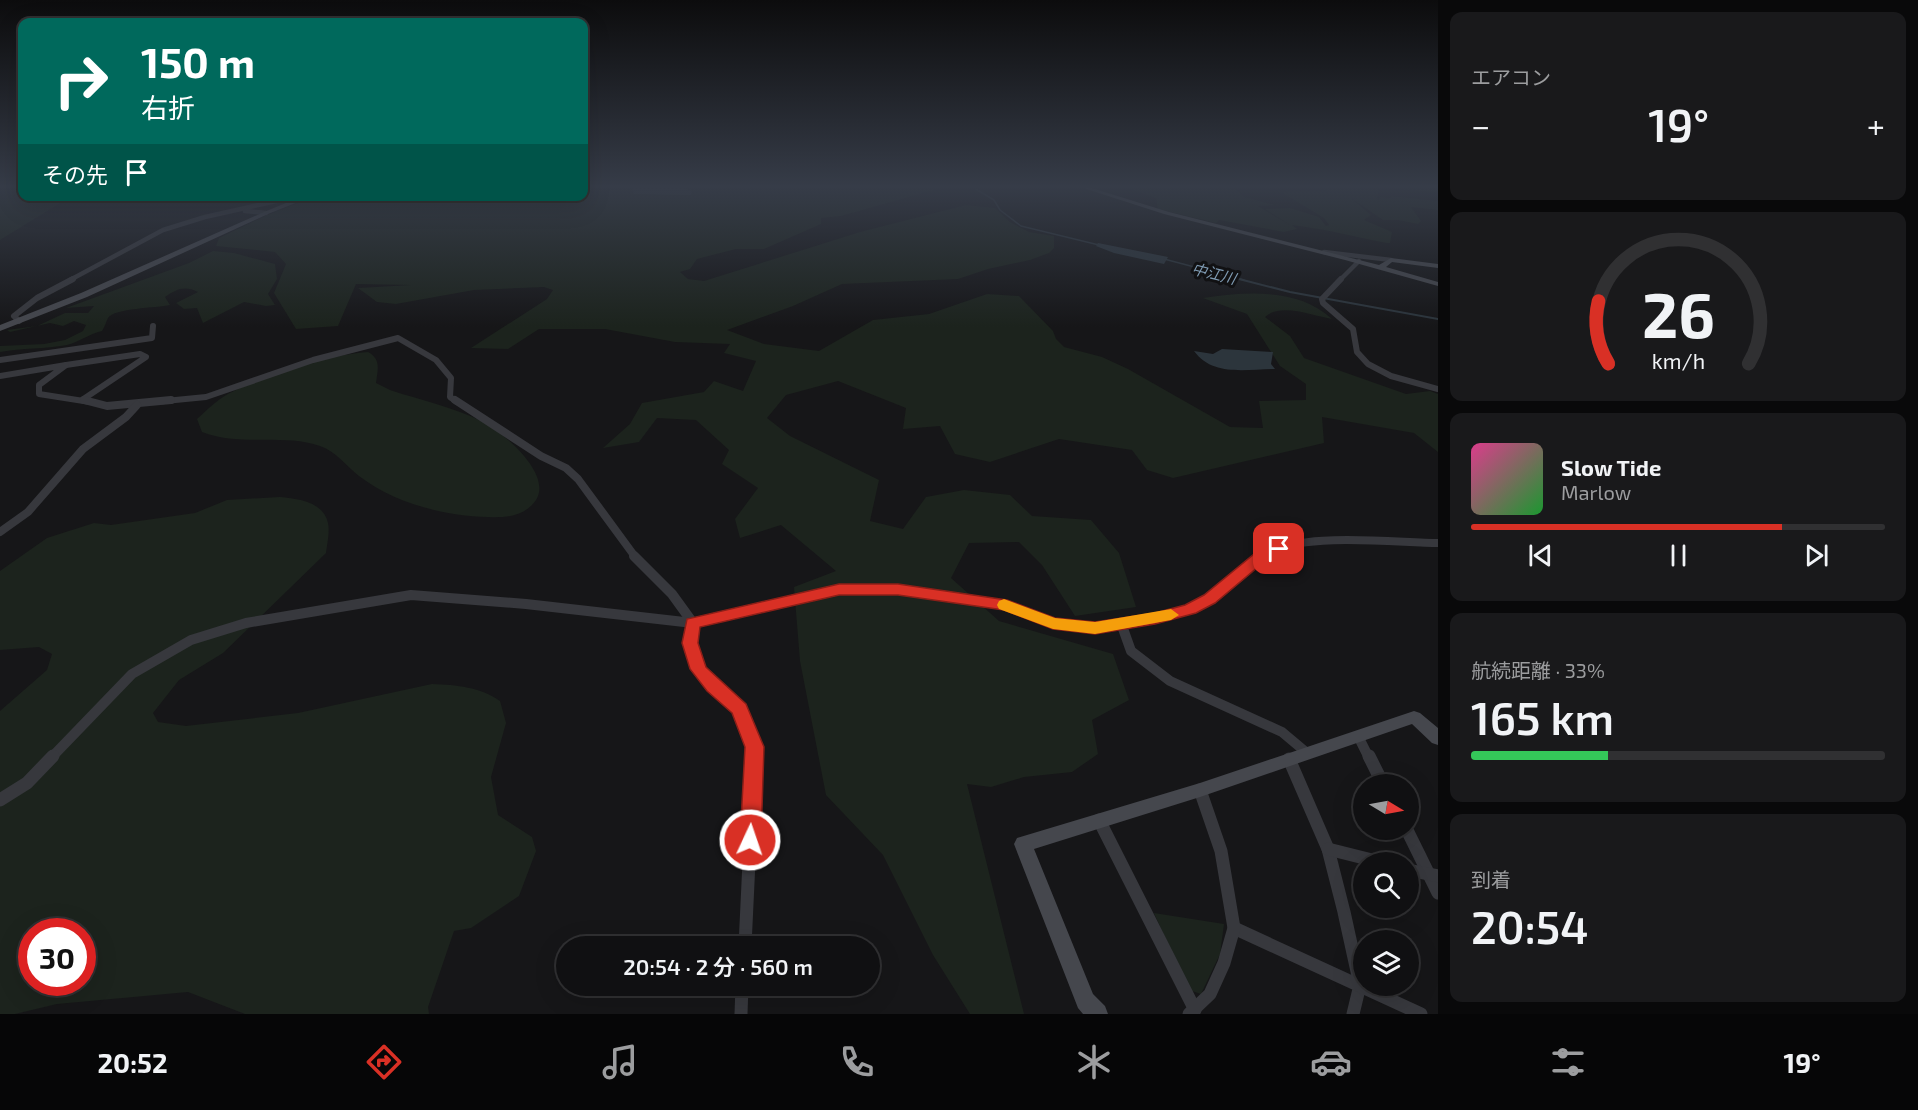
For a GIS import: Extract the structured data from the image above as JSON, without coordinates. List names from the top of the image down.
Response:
{
  "water": ["中江川"],
  "north": "right",
  "page": {
    "tile": [
      "エアコン",
      ["航続距離 · 33%", "165 km"],
      ["到着", "20:54"]
    ],
    "turn": ["150 m", "右折"],
    "heat": ["−", "19°", "+"],
    "then": "その先",
    "song": ["Slow Tide", "Marlow"],
    "limit": "30",
    "trip": "20:54 · 2 分 · 560 m",
    "tabs": ["20:52", "19°"],
    "gauge": ["26", "km/h"]
  }
}
